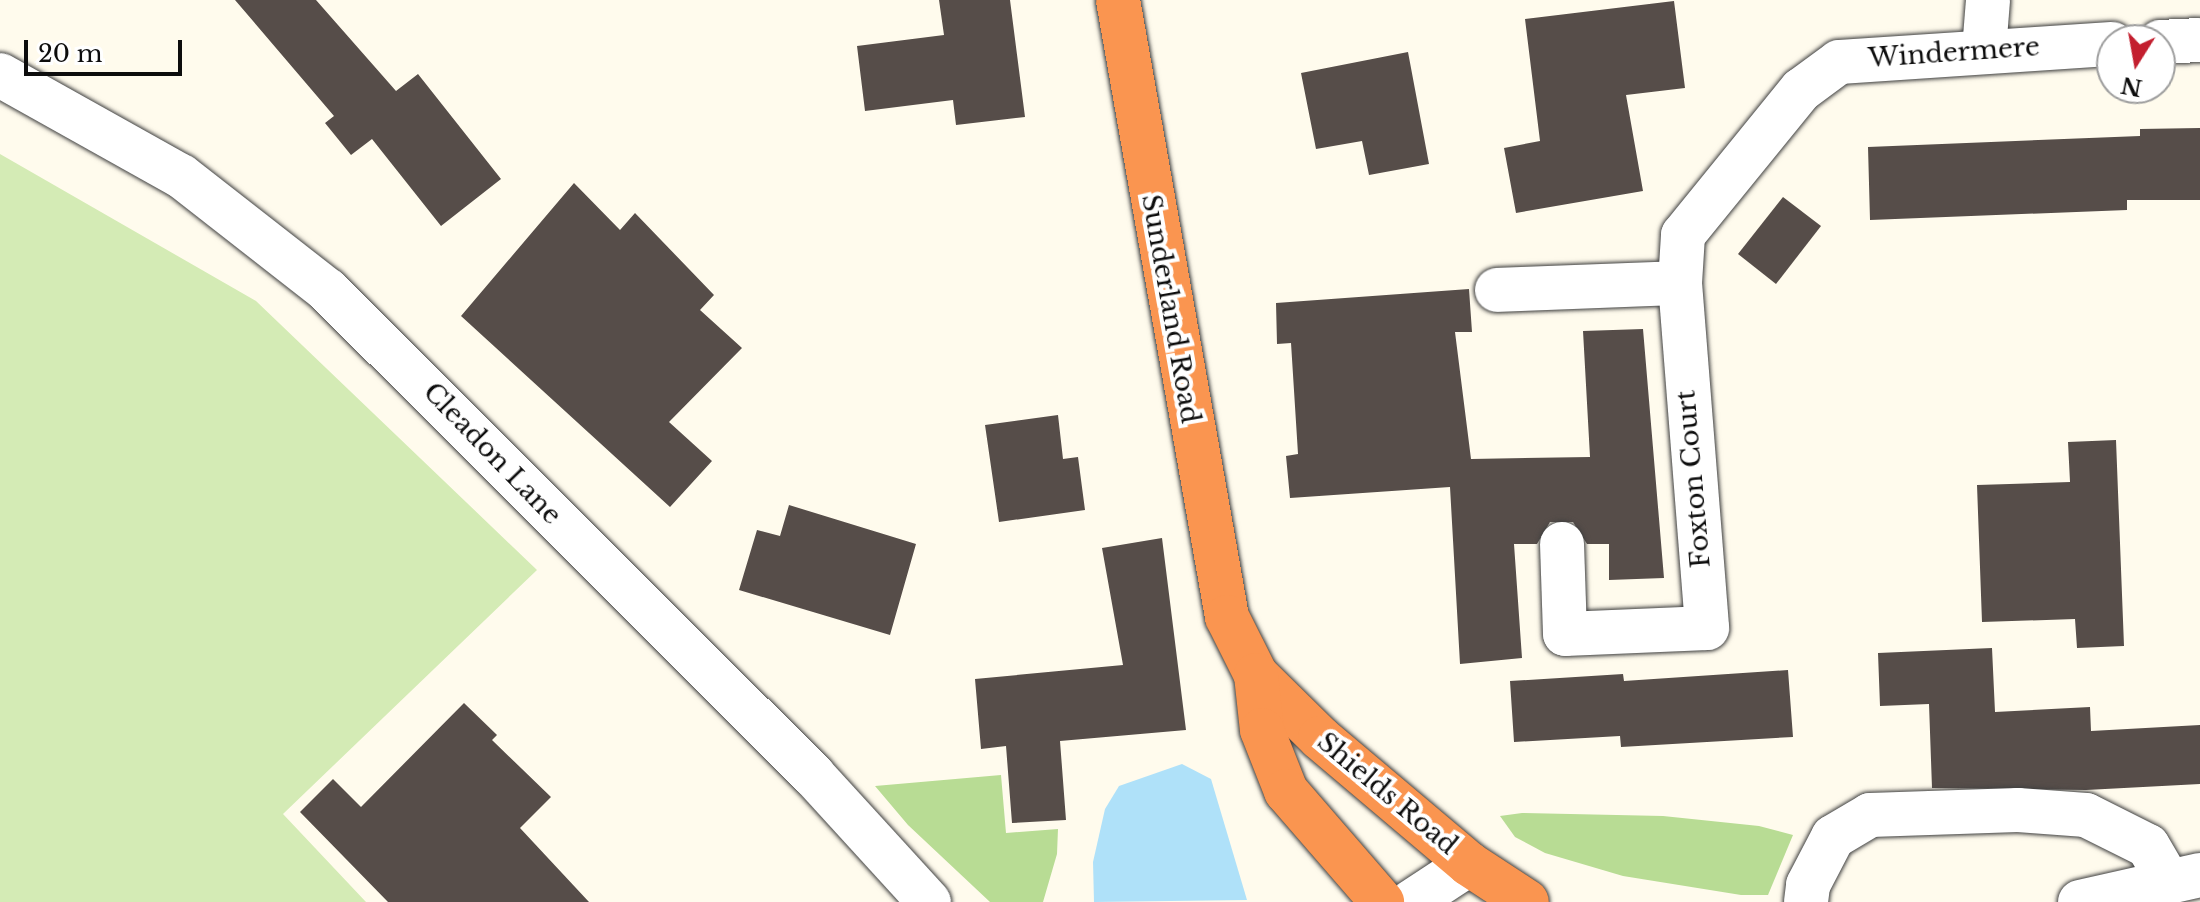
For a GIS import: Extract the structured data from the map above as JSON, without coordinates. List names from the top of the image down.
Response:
{
  "streets": {
    "highway": ["Sunderland Road", "Shields Road"],
    "street": ["Windermere", "Cleadon Lane", "Foxton Court"]
  },
  "crossings": [
    ["Windermere", "Foxton Court"],
    ["Sunderland Road", "Shields Road"]
  ],
  "scale_bar": "20 m",
  "north": "bottom"
}
